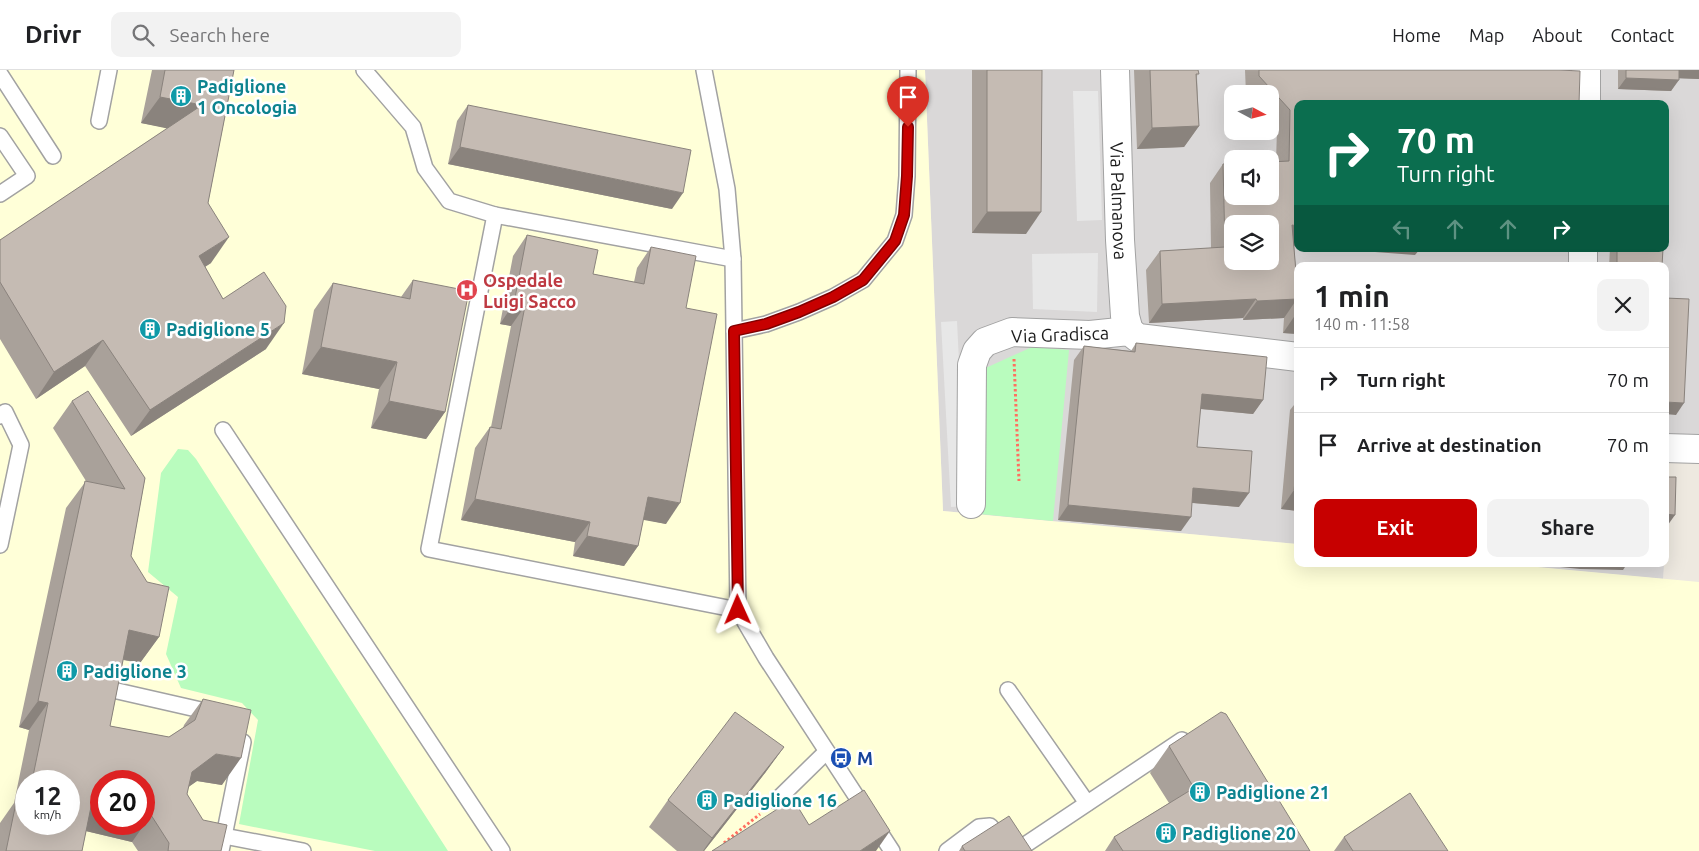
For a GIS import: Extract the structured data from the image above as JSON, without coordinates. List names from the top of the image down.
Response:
{
  "streets": {
    "street": ["Via Palmanova", "Via Gradisca"]
  },
  "crossings": [
    ["Via Palmanova", "Via Gradisca"]
  ],
  "places": {
    "building": [
      "Padiglione 1 Oncologia",
      "Padiglione 5",
      "Padiglione 3",
      "Padiglione 21",
      "Padiglione 16",
      "Padiglione 20"
    ],
    "hospital": ["Ospedale Luigi Sacco"],
    "bus stop": ["M"]
  },
  "north": "right",
  "page": {
    "header": "Drivr",
    "search": "Search here",
    "nav": [
      "Home",
      "Map",
      "About",
      "Contact"
    ],
    "turn": ["70 m", "Turn right"],
    "heading": ["1 min", "140 m · 11:58"],
    "list": [
      {
        "name": "Turn right",
        "value": "70 m"
      },
      {
        "name": "Arrive at destination",
        "value": "70 m"
      }
    ],
    "buttons": ["Exit", "Share"],
    "speed": "12 km/h",
    "limit": "20"
  }
}
